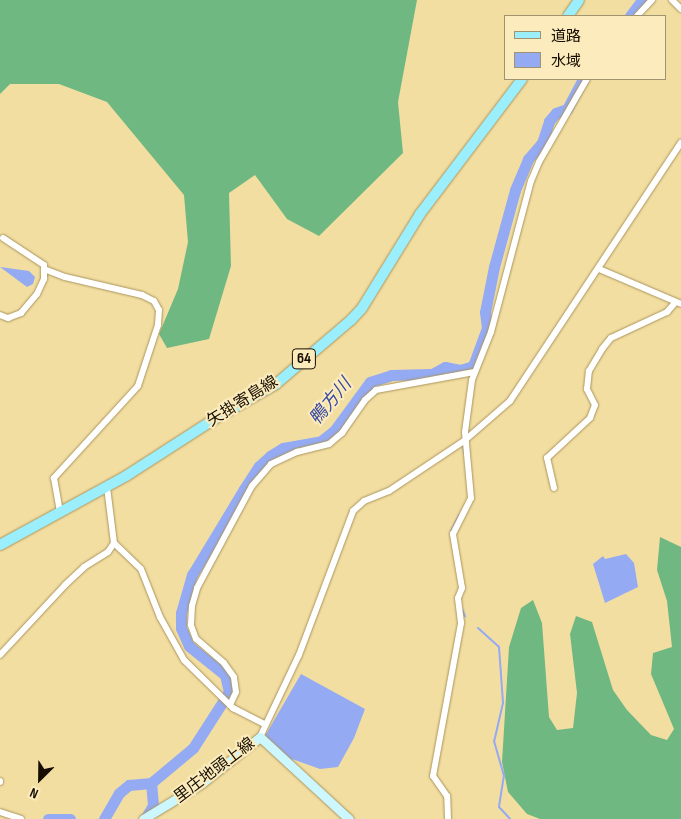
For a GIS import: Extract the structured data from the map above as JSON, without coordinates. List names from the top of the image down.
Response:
{
  "streets": {
    "main road": ["64", "矢掛寄島線", "里庄地頭上線"]
  },
  "water": ["鴨方川"],
  "legend": ["道路", "水域"],
  "north": "bottom left"
}
